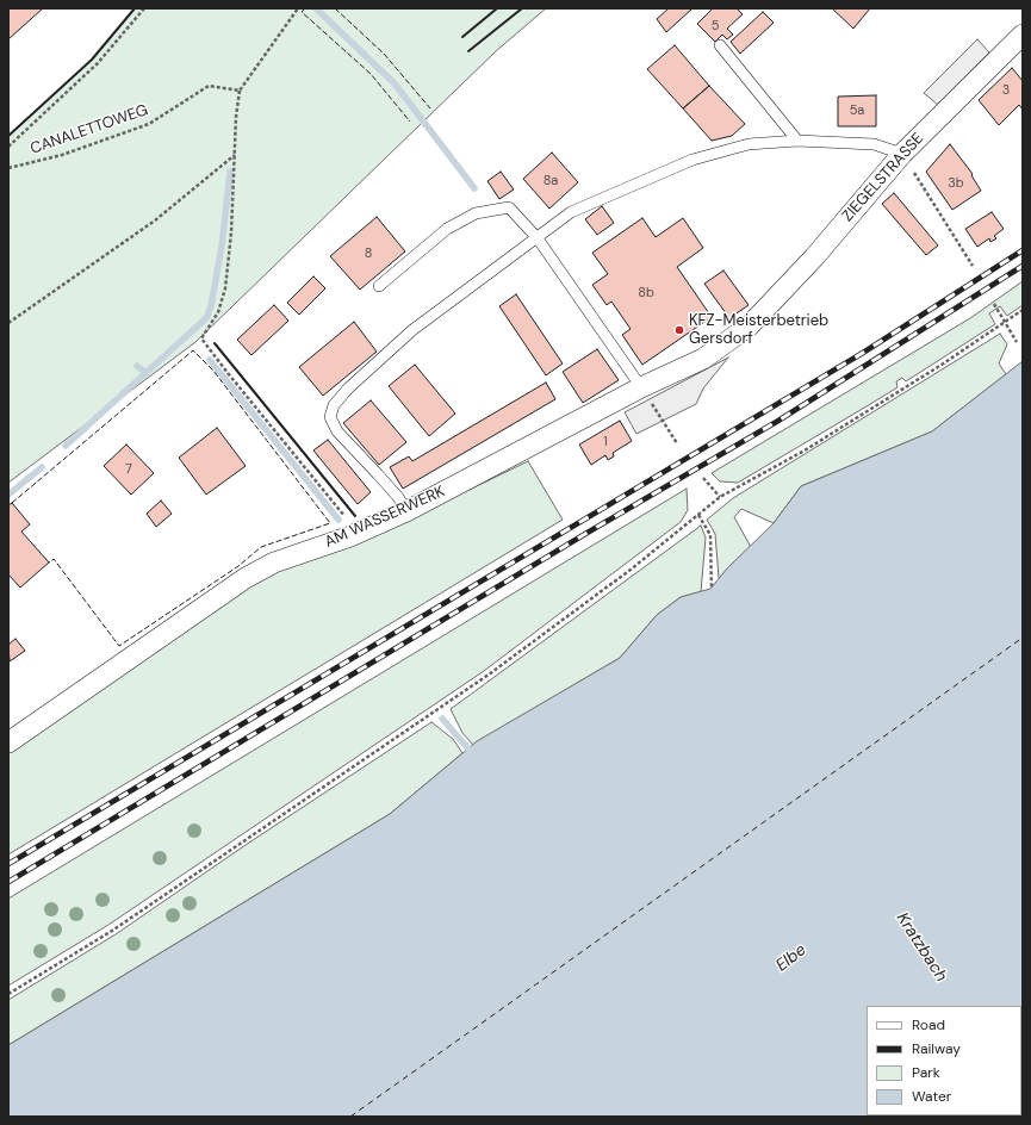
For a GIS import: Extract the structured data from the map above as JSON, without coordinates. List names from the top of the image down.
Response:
{
  "streets": {
    "street": ["ZIEGELSTRASSE", "AM WASSERWERK"],
    "path": ["CANALETTOWEG"]
  },
  "crossings": [
    ["ZIEGELSTRASSE", "AM WASSERWERK"]
  ],
  "water": ["Kratzbach", "Elbe"],
  "places": ["KFZ-Meisterbetrieb Gersdorf"],
  "house_numbers": [
    "5",
    "3",
    "5a",
    "8a",
    "3b",
    "8",
    "8b",
    "1",
    "7"
  ],
  "legend": [
    "Road",
    "Railway",
    "Park",
    "Water"
  ]
}
